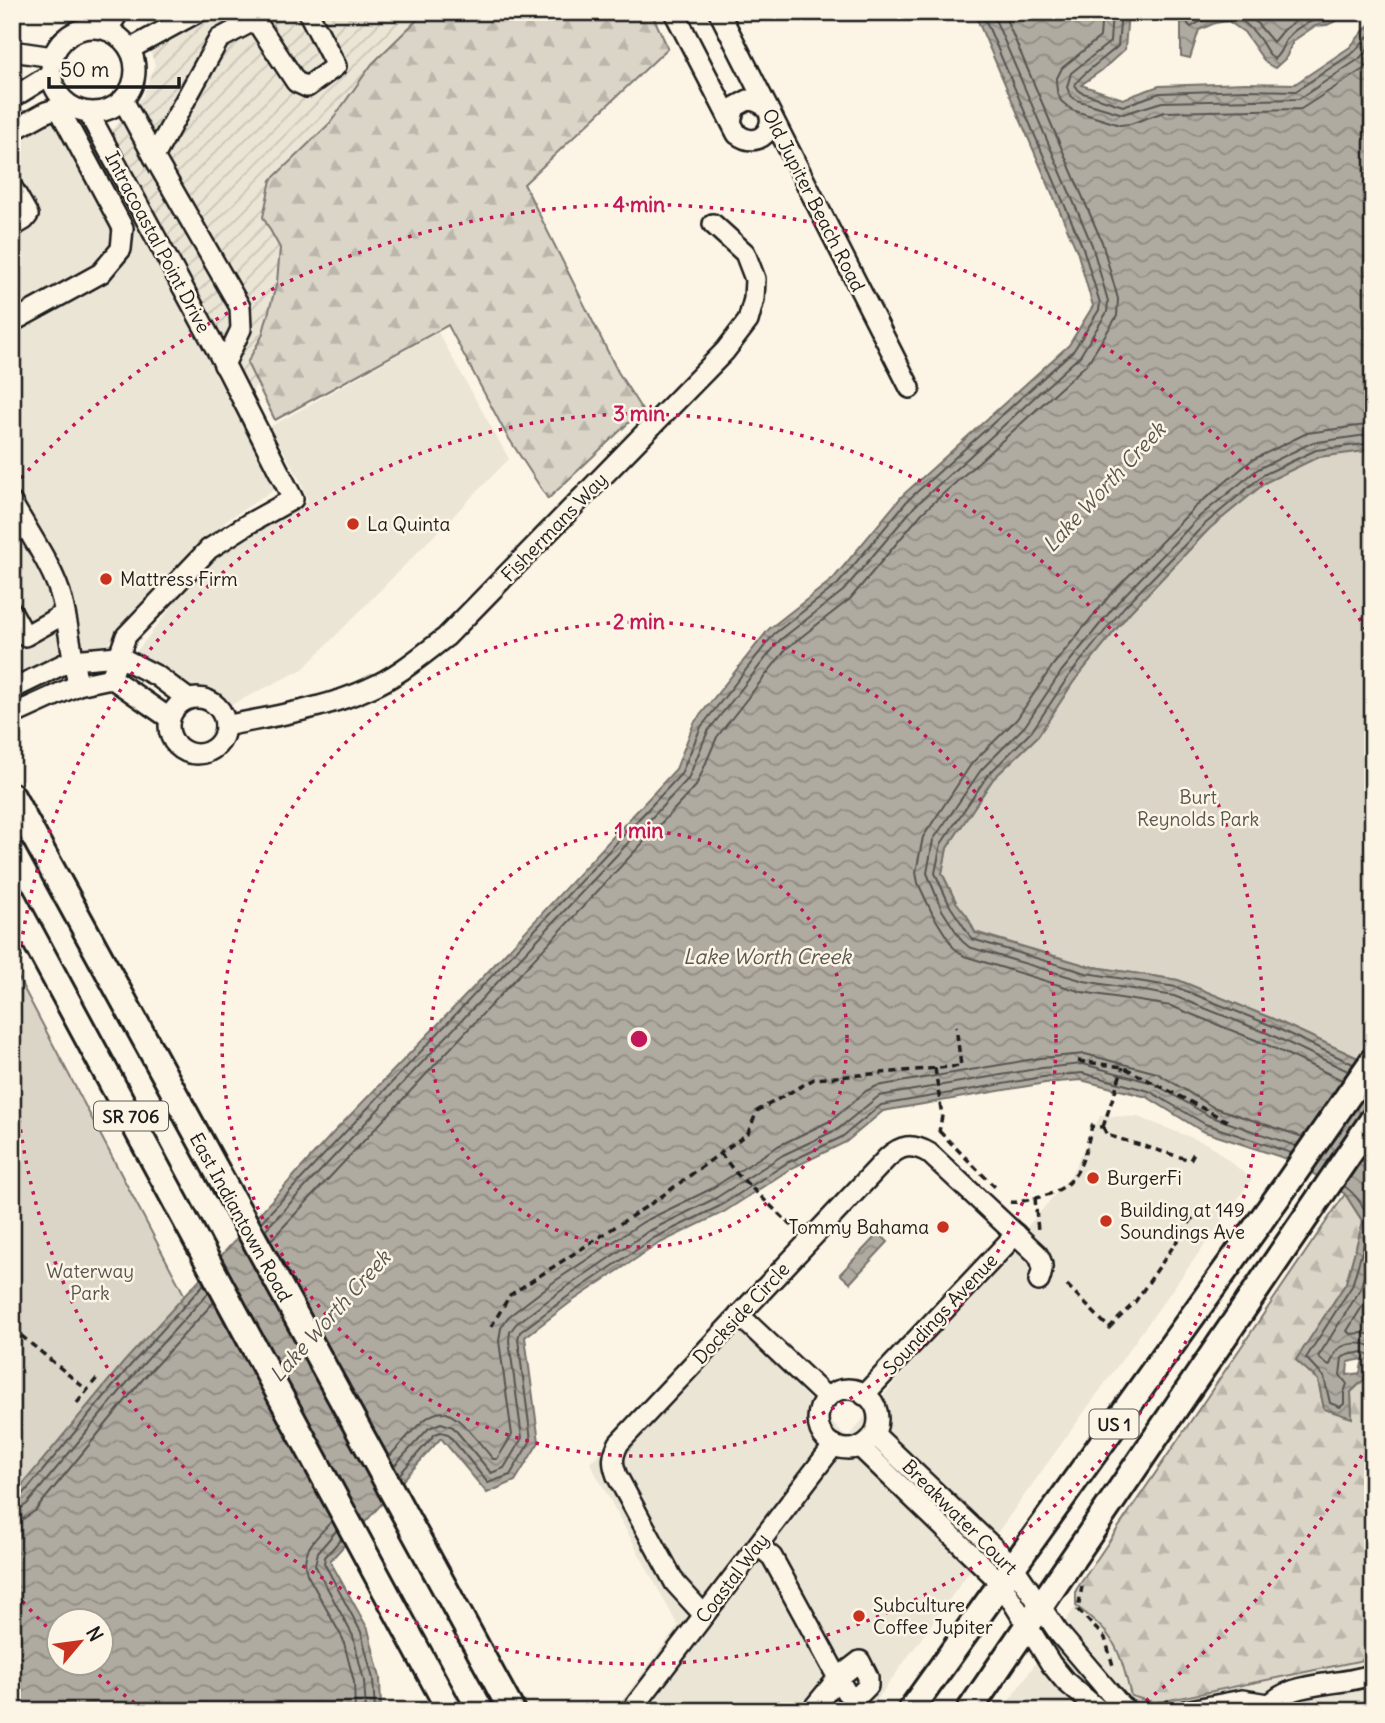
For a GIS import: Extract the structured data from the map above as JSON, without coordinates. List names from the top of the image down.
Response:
{
  "streets": {
    "main road": ["SR 706", "East Indiantown Road", "US 1"],
    "street": [
      "Old Jupiter Beach Road",
      "Intracoastal Point Drive",
      "Fishermans Way",
      "Dockside Circle",
      "Soundings Avenue",
      "Breakwater Court",
      "Coastal Way"
    ]
  },
  "crossings": [
    ["Dockside Circle", "Soundings Avenue"],
    ["Dockside Circle", "Coastal Way"],
    ["Soundings Avenue", "Breakwater Court"],
    ["Soundings Avenue", "Coastal Way"],
    ["US 1", "Breakwater Court"],
    ["Breakwater Court", "Coastal Way"]
  ],
  "water": ["Lake Worth Creek"],
  "parks": ["Burt Reynolds Park", "Waterway Park"],
  "places": [
    "La Quinta",
    "Mattress Firm",
    "BurgerFi",
    "Building at 149 Soundings Ave",
    "Tommy Bahama",
    "Subculture Coffee Jupiter"
  ],
  "scale_bar": "50 m",
  "north": "top right",
  "rings": [
    "4 min",
    "3 min",
    "2 min",
    "1 min"
  ]
}
